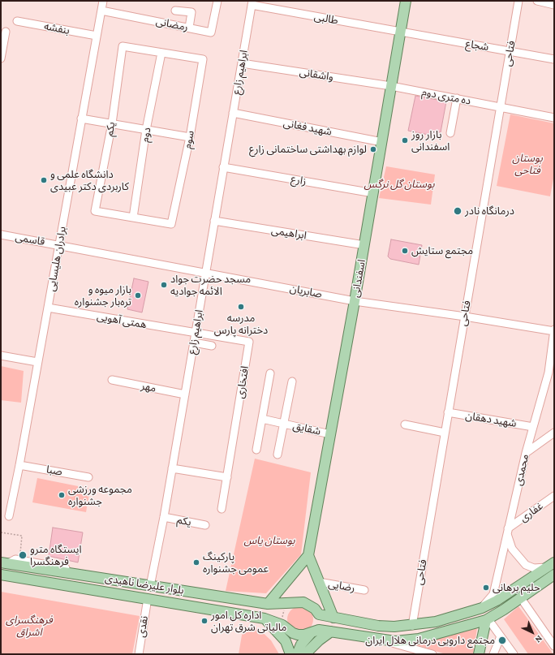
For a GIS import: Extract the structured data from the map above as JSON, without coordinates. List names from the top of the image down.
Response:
{
  "streets": {
    "main road": ["اسفندانی", "بلوار علیرضا ناهیدی"],
    "street": [
      "طالبی",
      "رمضانی",
      "بنفشه",
      "شجاع",
      "فتاحی",
      "ابراهیم زارع",
      "واشقانی",
      "ده متری دوم",
      "شهید فغانی",
      "یکم",
      "دوم",
      "سوم",
      "زارع",
      "ابراهیمی",
      "قاسمی",
      "برادران هلیسایی",
      "صابریان",
      "همتی آهویی",
      "افتخاری",
      "مهر",
      "شهید دهقان",
      "شقایق",
      "محمدی",
      "صبا",
      "غفاری",
      "رضایی",
      "نقدی"
    ]
  },
  "crossings": [
    ["طالبی", "شجاع"],
    ["طالبی", "ابراهیم زارع"],
    ["طالبی", "اسفندانی"],
    ["رمضانی", "برادران هلیسایی"],
    ["بنفشه", "برادران هلیسایی"],
    ["شجاع", "فتاحی"],
    ["شجاع", "اسفندانی"],
    ["فتاحی", "ده متری دوم"],
    ["فتاحی", "صابریان"],
    ["فتاحی", "شهید دهقان"],
    ["ابراهیم زارع", "واشقانی"],
    ["ابراهیم زارع", "شهید فغانی"],
    ["ابراهیم زارع", "یکم"],
    ["ابراهیم زارع", "زارع"],
    ["ابراهیم زارع", "ابراهیمی"],
    ["ابراهیم زارع", "صابریان"],
    ["ابراهیم زارع", "همتی آهویی"],
    ["ابراهیم زارع", "افتخاری"],
    ["ابراهیم زارع", "مهر"],
    ["ابراهیم زارع", "بلوار علیرضا ناهیدی"],
    ["واشقانی", "ده متری دوم"],
    ["واشقانی", "اسفندانی"],
    ["ده متری دوم", "اسفندانی"],
    ["شهید فغانی", "اسفندانی"],
    ["یکم", "سوم"],
    ["دوم", "سوم"],
    ["زارع", "اسفندانی"],
    ["ابراهیمی", "اسفندانی"],
    ["قاسمی", "برادران هلیسایی"],
    ["قاسمی", "صابریان"],
    ["برادران هلیسایی", "صابریان"],
    ["برادران هلیسایی", "همتی آهویی"],
    ["برادران هلیسایی", "صبا"],
    ["اسفندانی", "صابریان"],
    ["اسفندانی", "شقایق"],
    ["صابریان", "محمدی"],
    ["همتی آهویی", "افتخاری"],
    ["شهید دهقان", "محمدی"],
    ["محمدی", "غفاری"],
    ["بلوار علیرضا ناهیدی", "نقدی"]
  ],
  "parks": [
    "بوستان فتاحی",
    "بوستان گل نرگس",
    "بوستان یاس",
    "فرهنگسرای اشراق"
  ],
  "places": [
    "بازار روز اسفندانی",
    "لوازم بهداشتی ساختمانی زارع",
    "دانشگاه علمی و کاربردی دکتر عبیدی",
    "درمانگاه نادر",
    "مجتمع ستایش",
    "مسجد حضرت جواد الائمه جوادیه",
    "بازار میوه و تره‌بار جشنواره",
    "مدرسه دخترانه پارس",
    "مجموعه ورزشی جشنواره",
    "ایستگاه مترو فرهنگسرا",
    "پارکینگ عمومی جشنواره",
    "حلیم برهانی",
    "اداره کل امور مالیاتی شرق تهران",
    "مجتمع دارویی درمانی هلال ایران"
  ],
  "north": "bottom right"
}
